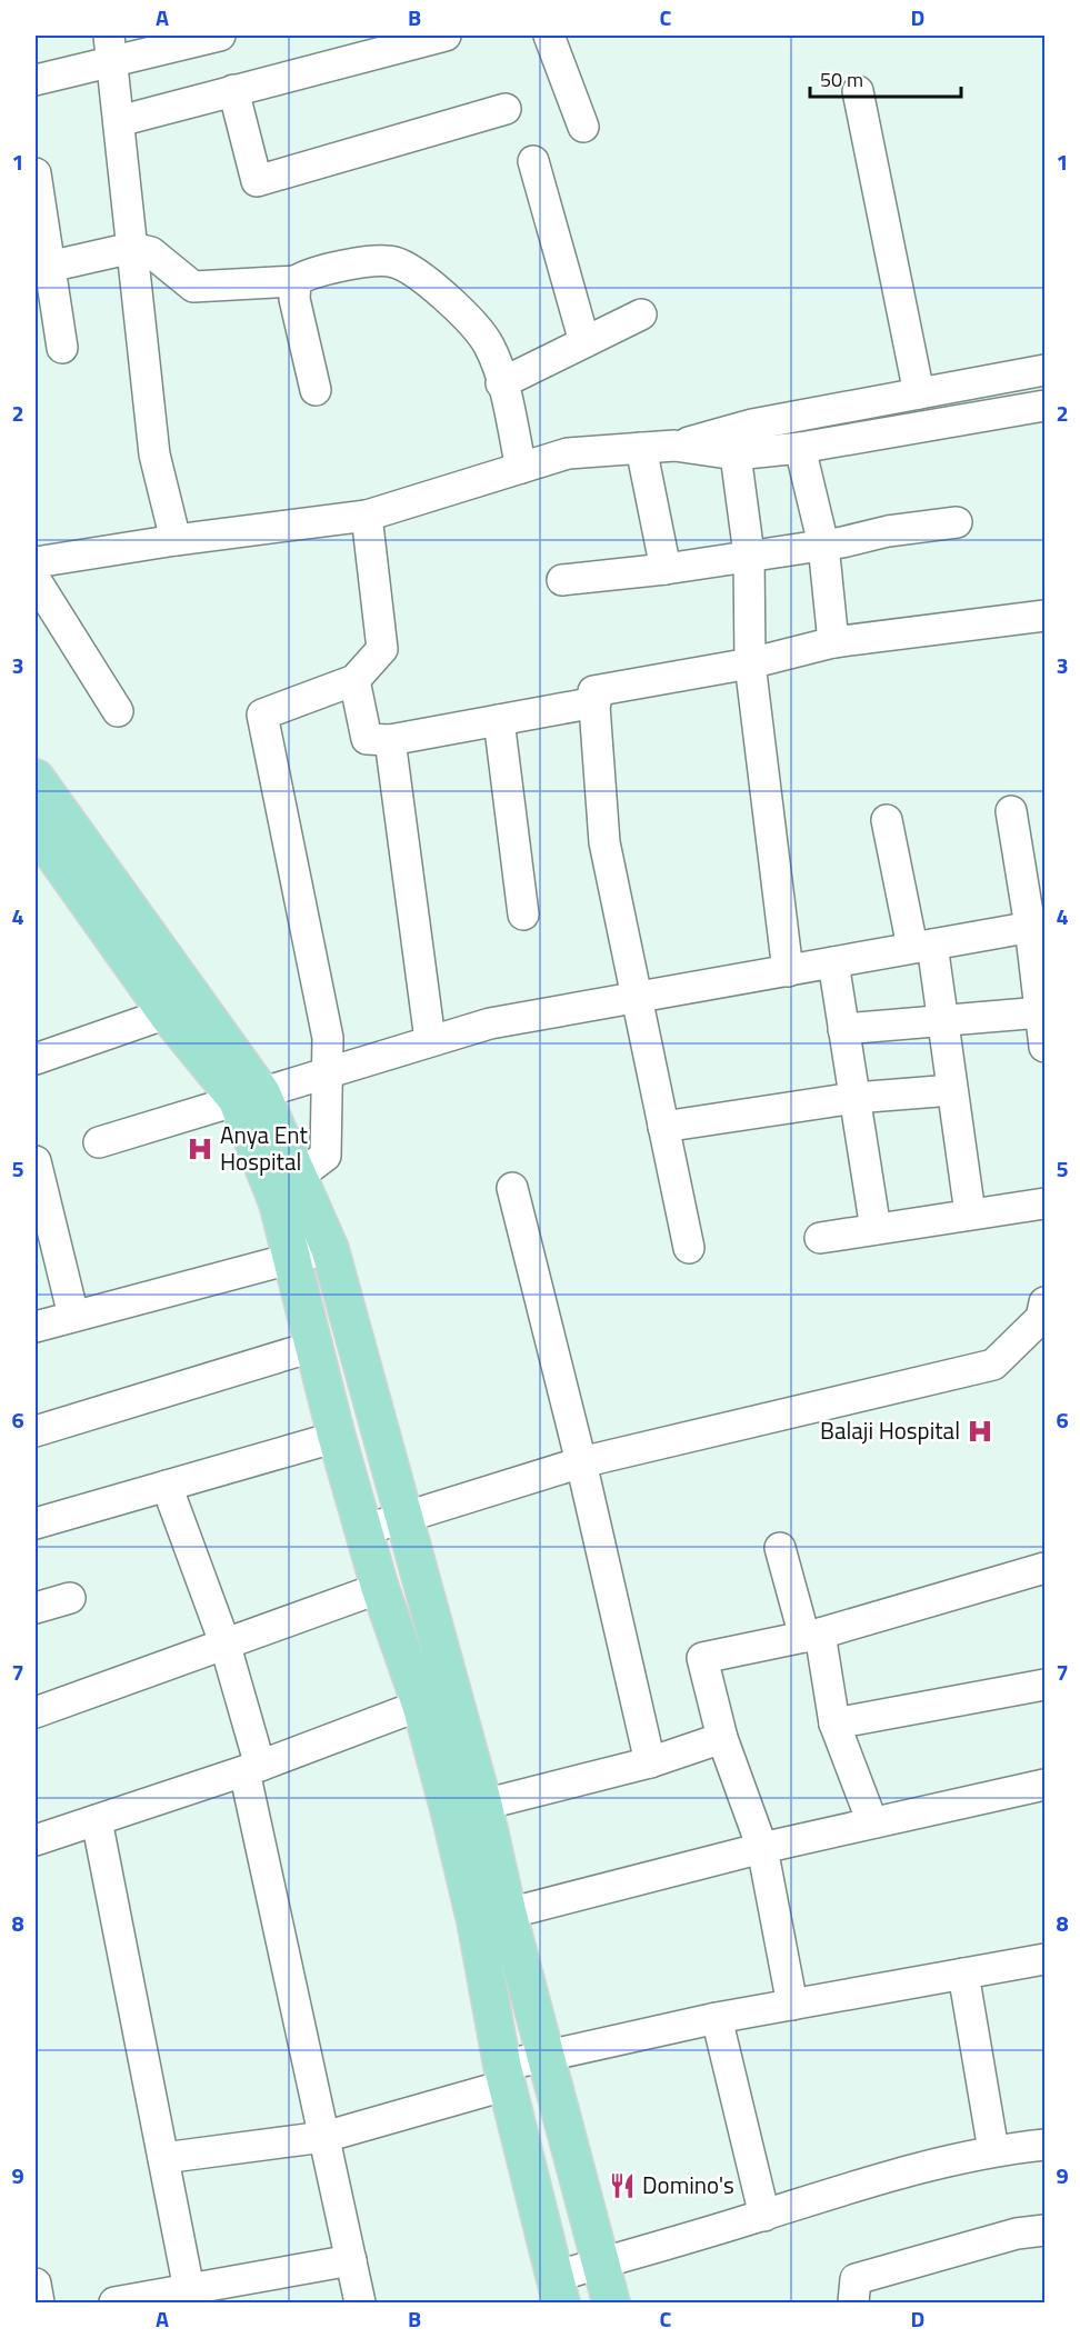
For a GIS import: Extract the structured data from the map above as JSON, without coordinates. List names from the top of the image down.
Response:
{
  "places": {
    "hospital": ["Anya Ent Hospital", "Balaji Hospital"],
    "restaurant": ["Domino's"]
  },
  "scale_bar": "50 m",
  "grid": {
    "columns": [
      "A",
      "B",
      "C",
      "D"
    ],
    "rows": [
      "1",
      "2",
      "3",
      "4",
      "5",
      "6",
      "7",
      "8",
      "9"
    ]
  }
}
